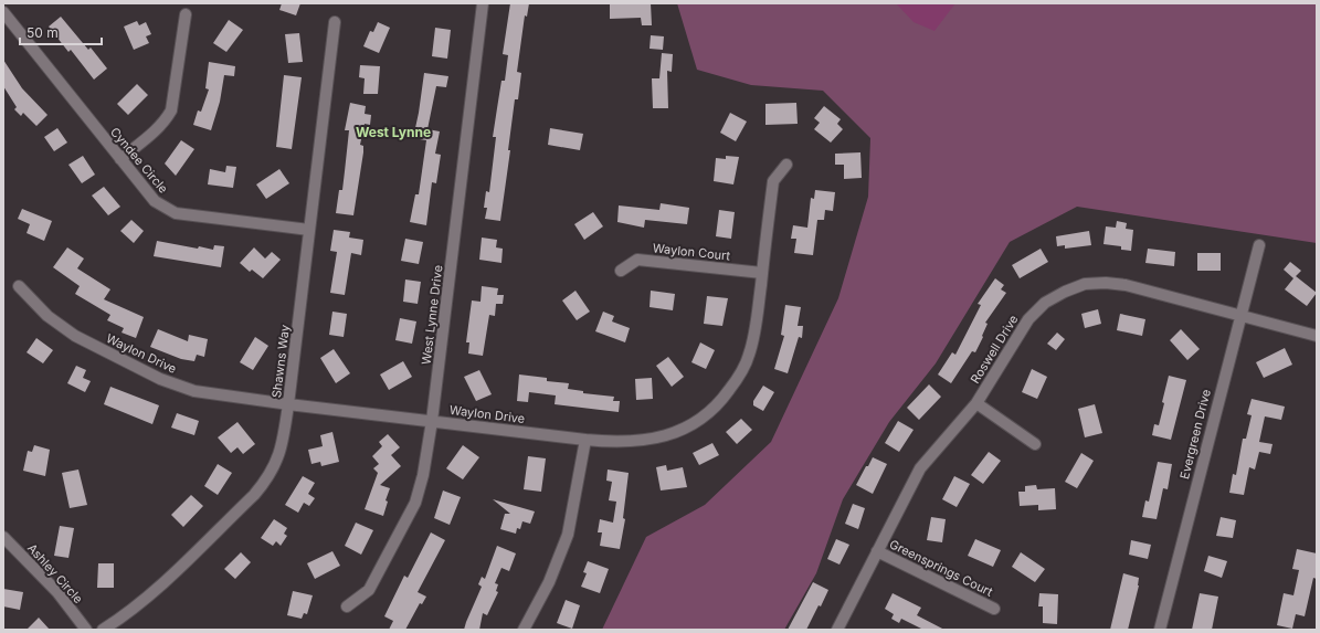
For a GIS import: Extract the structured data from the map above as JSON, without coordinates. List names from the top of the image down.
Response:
{
  "streets": {
    "street": [
      "Cyndee Circle",
      "Waylon Court",
      "West Lynne Drive",
      "Roswell Drive",
      "Waylon Drive",
      "Shawns Way",
      "Evergreen Drive",
      "Greensprings Court",
      "Ashley Circle"
    ]
  },
  "crossings": [
    ["Cyndee Circle", "Shawns Way"],
    ["Waylon Court", "Waylon Drive"],
    ["West Lynne Drive", "Waylon Drive"],
    ["Roswell Drive", "Evergreen Drive"],
    ["Roswell Drive", "Greensprings Court"],
    ["Waylon Drive", "Shawns Way"]
  ],
  "districts": ["West Lynne"],
  "scale_bar": "50 m"
}
